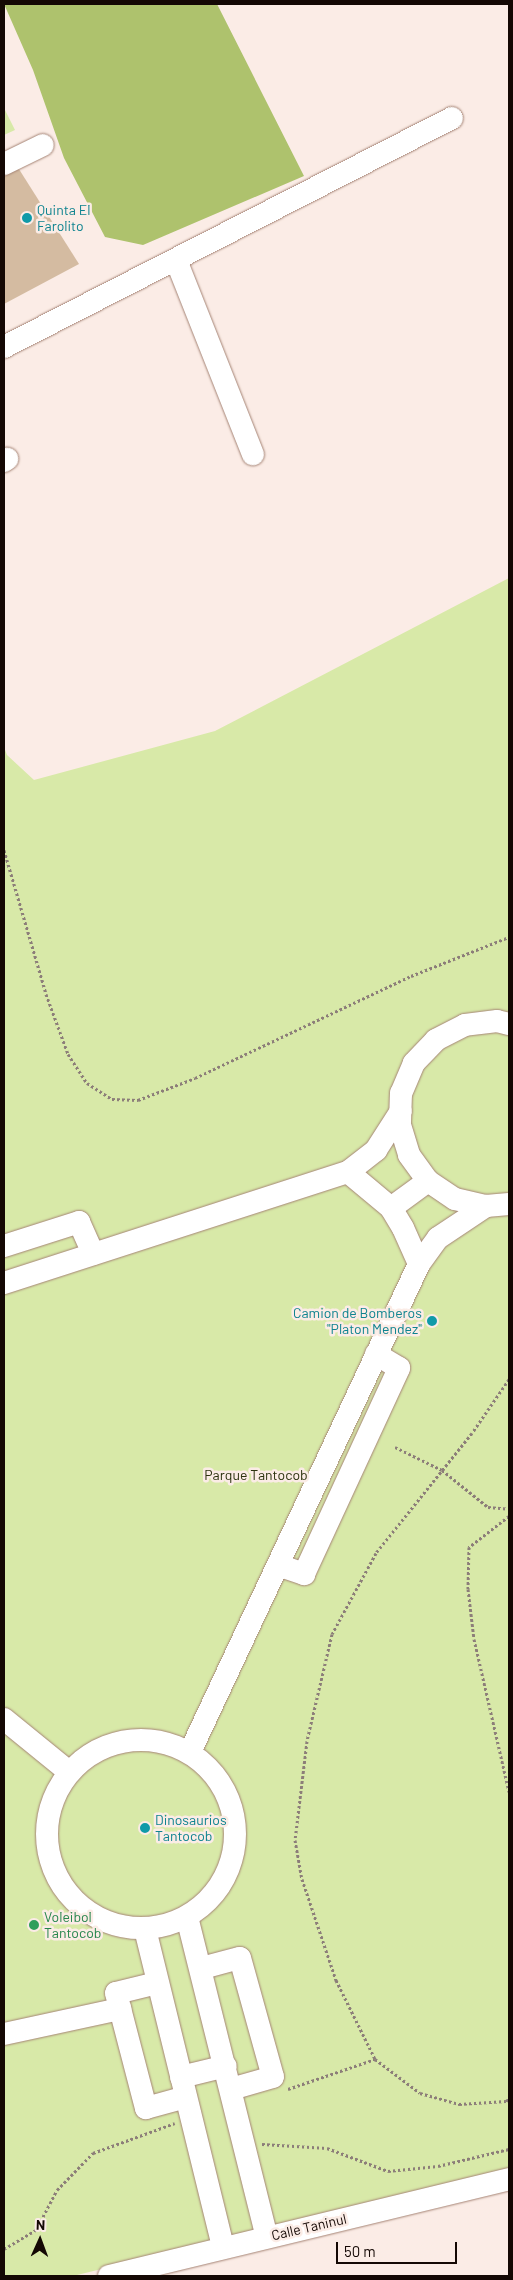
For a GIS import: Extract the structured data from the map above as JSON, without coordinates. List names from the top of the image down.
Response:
{
  "streets": {
    "street": ["Calle Taninul"]
  },
  "parks": ["Parque Tantocob"],
  "places": [
    "Quinta El Farolito",
    "Camion de Bomberos \"Platon Mendez\"",
    "Dinosaurios Tantocob",
    "Voleibol Tantocob"
  ],
  "scale_bar": "50 m",
  "north": "top"
}
